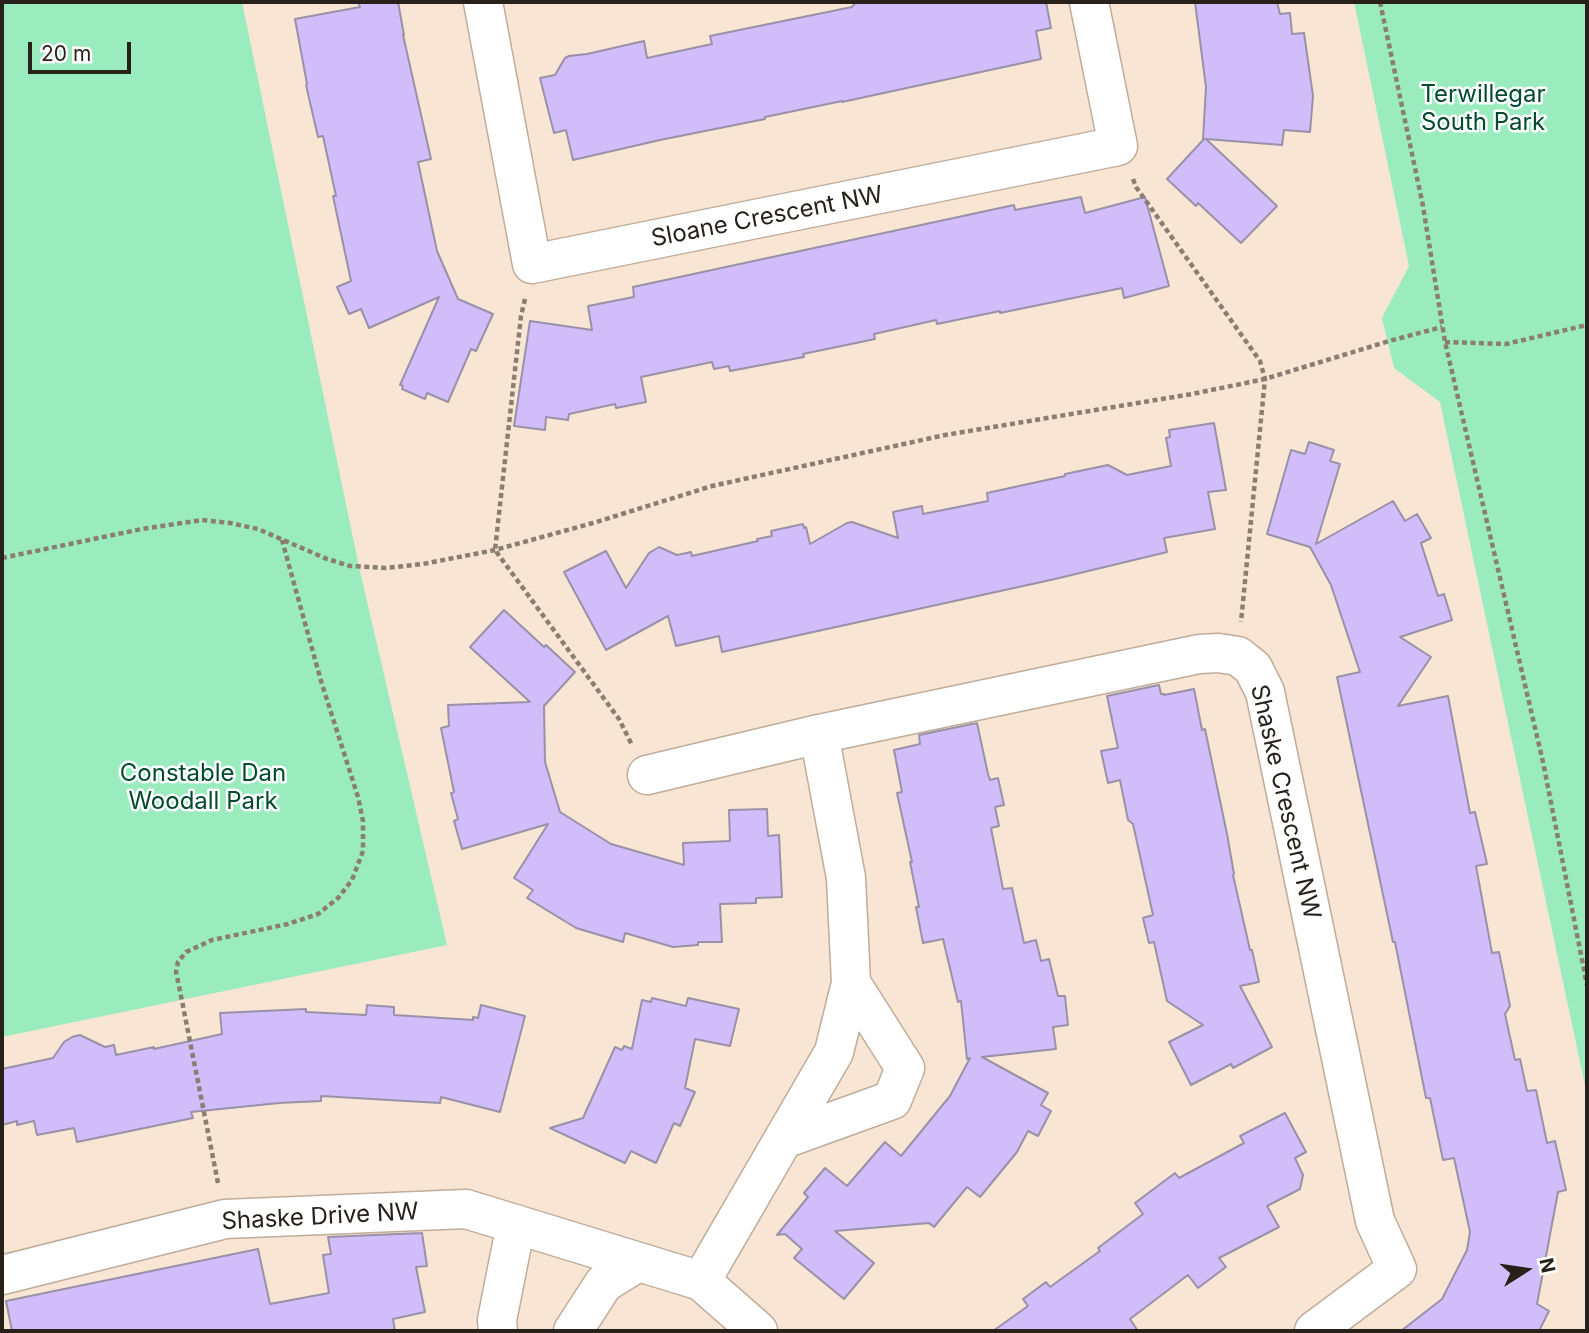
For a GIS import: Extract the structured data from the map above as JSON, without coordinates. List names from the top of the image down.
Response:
{
  "streets": {
    "street": ["Sloane Crescent NW", "Shaske Crescent NW", "Shaske Drive NW"]
  },
  "parks": ["Terwillegar South Park", "Constable Dan Woodall Park"],
  "scale_bar": "20 m",
  "north": "right"
}
